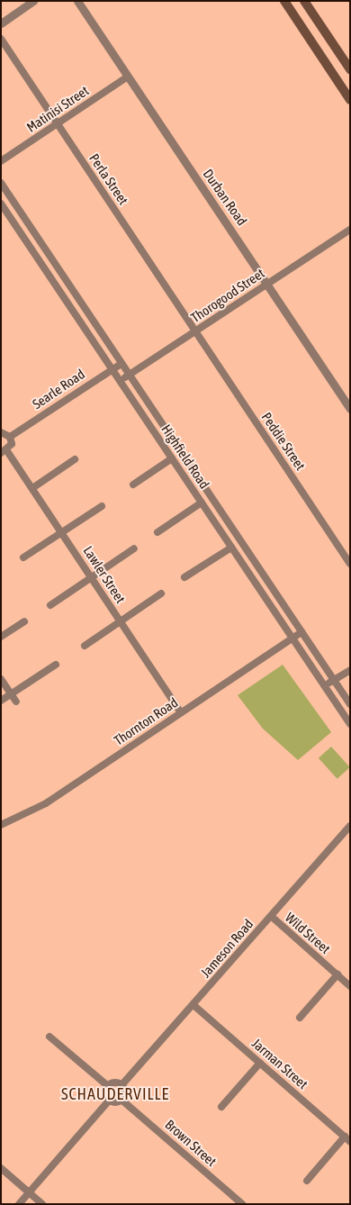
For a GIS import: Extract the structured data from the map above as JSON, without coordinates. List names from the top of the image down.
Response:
{
  "streets": {
    "street": [
      "Matinisi Street",
      "Perla Street",
      "Durban Road",
      "Thorogood Street",
      "Searle Road",
      "Peddie Street",
      "Highfield Road",
      "Lawler Street",
      "Thornton Road",
      "Wild Street",
      "Jameson Road",
      "Jarman Street",
      "Brown Street"
    ]
  },
  "crossings": [
    ["Matinisi Street", "Perla Street"],
    ["Matinisi Street", "Durban Road"],
    ["Perla Street", "Thorogood Street"],
    ["Perla Street", "Peddie Street"],
    ["Durban Road", "Thorogood Street"],
    ["Thorogood Street", "Peddie Street"],
    ["Thorogood Street", "Highfield Road"],
    ["Searle Road", "Highfield Road"],
    ["Highfield Road", "Thornton Road"],
    ["Lawler Street", "Thornton Road"],
    ["Wild Street", "Jameson Road"],
    ["Jameson Road", "Jarman Street"]
  ],
  "districts": ["SCHAUDERVILLE"]
}
